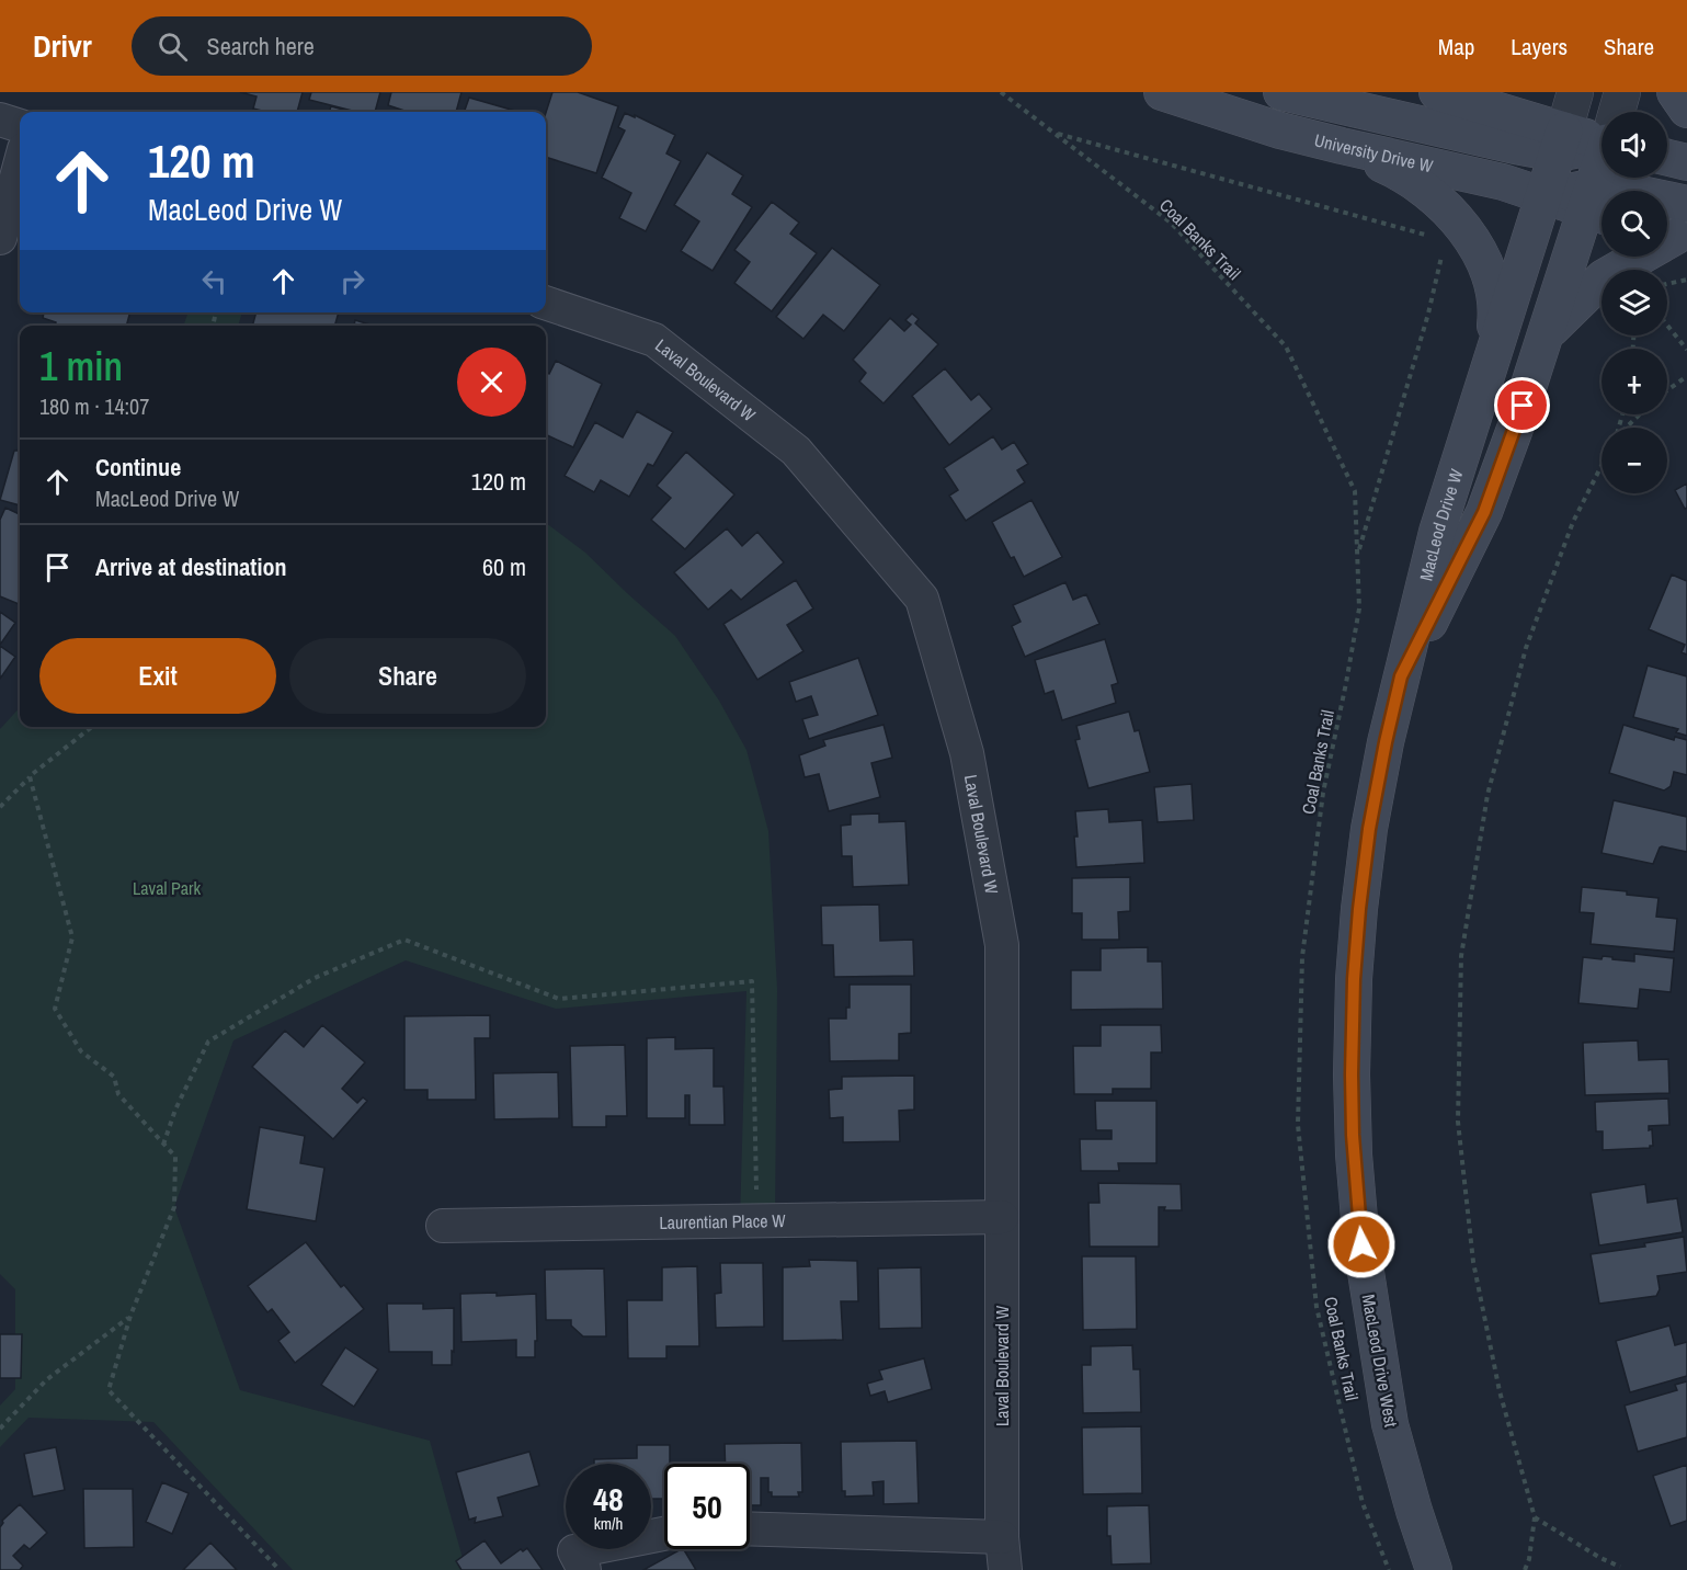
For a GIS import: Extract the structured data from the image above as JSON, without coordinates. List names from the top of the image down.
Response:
{
  "streets": {
    "main road": ["University Drive W", "MacLeod Drive W", "MacLeod Drive West"],
    "street": ["Laval Boulevard W", "Laurentian Place W"],
    "path": ["Coal Banks Trail"]
  },
  "crossings": [
    ["University Drive W", "MacLeod Drive W"],
    ["Laval Boulevard W", "Laurentian Place W"],
    ["MacLeod Drive W", "MacLeod Drive West"]
  ],
  "parks": ["Laval Park"],
  "page": {
    "header": "Drivr",
    "search": "Search here",
    "nav": ["Map", "Layers", "Share"],
    "map_buttons": ["+", "−"],
    "turn": ["120 m", "MacLeod Drive W"],
    "heading": ["1 min", "180 m · 14:07"],
    "list": [
      {
        "name": "Continue",
        "note": "MacLeod Drive W",
        "value": "120 m"
      },
      {
        "name": "Arrive at destination",
        "value": "60 m"
      }
    ],
    "buttons": ["Exit", "Share"],
    "speed": "48 km/h",
    "limit": "50"
  }
}
